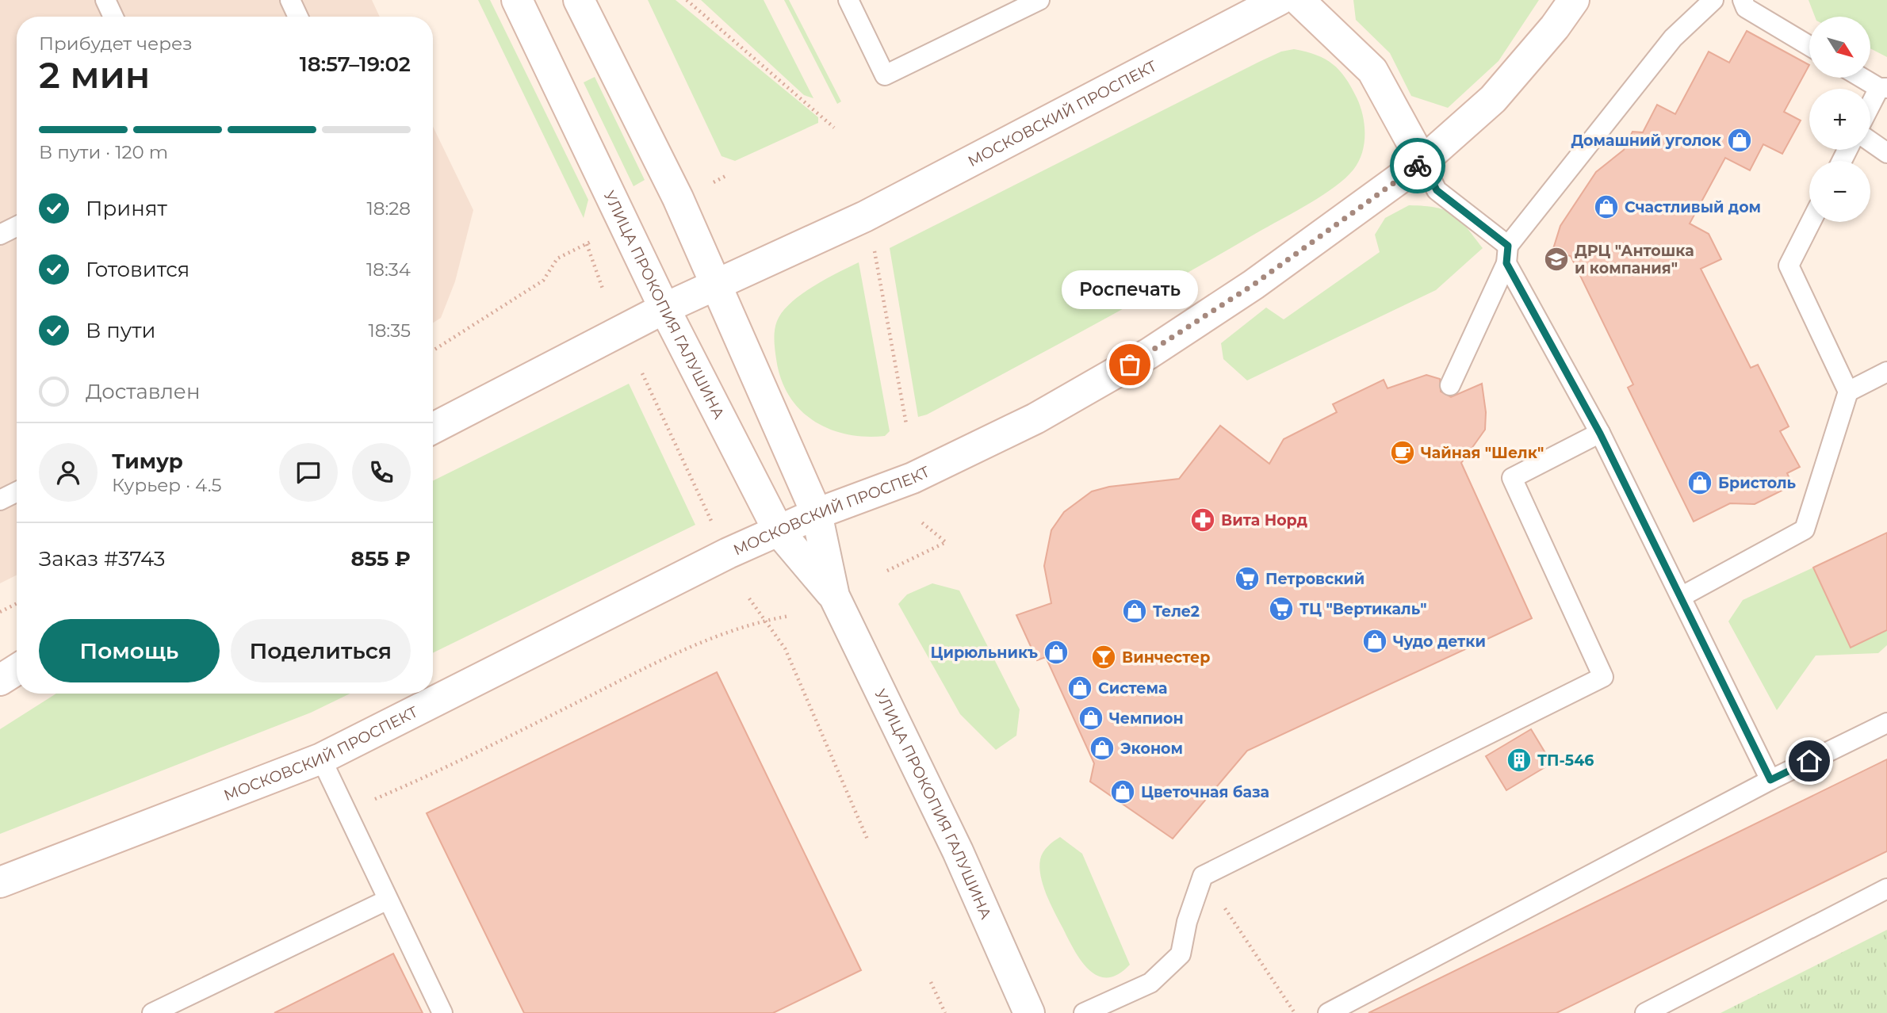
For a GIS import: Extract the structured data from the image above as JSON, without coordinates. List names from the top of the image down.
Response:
{
  "streets": {
    "main road": ["МОСКОВСКИЙ ПРОСПЕКТ", "УЛИЦА ПРОКОПИЯ ГАЛУШИНА"]
  },
  "crossings": [
    ["МОСКОВСКИЙ ПРОСПЕКТ", "УЛИЦА ПРОКОПИЯ ГАЛУШИНА"]
  ],
  "places": {
    "shop": [
      "Домашний уголок",
      "Счастливый дом",
      "Бристоль",
      "Теле2",
      "Чудо детки",
      "Цирюльникъ",
      "Система",
      "Чемпион",
      "Эконом",
      "Цветочная база"
    ],
    "school or university": ["ДРЦ \"Антошка и компания\""],
    "other": ["Роспечать"],
    "cafe": ["Чайная \"Шелк\""],
    "pharmacy": ["Вита Норд"],
    "supermarket": ["Петровский", "ТЦ \"Вертикаль\""],
    "bar": ["Винчестер"],
    "building": ["ТП-546"]
  },
  "north": "bottom right",
  "page": {
    "map_buttons": ["+", "−"],
    "heading": ["2 мин", "Прибудет через", "18:57–19:02"],
    "panel": [
      "Тимур",
      "Курьер · 4.5",
      "Заказ #3743",
      "855 ₽"
    ],
    "bar": "В пути · 120 m",
    "list": [
      ["Принят", "18:28"],
      ["Готовится", "18:34"],
      ["В пути", "18:35"],
      "Доставлен"
    ],
    "bubble": "Роспечать",
    "buttons": ["Помощь", "Поделиться"]
  }
}
